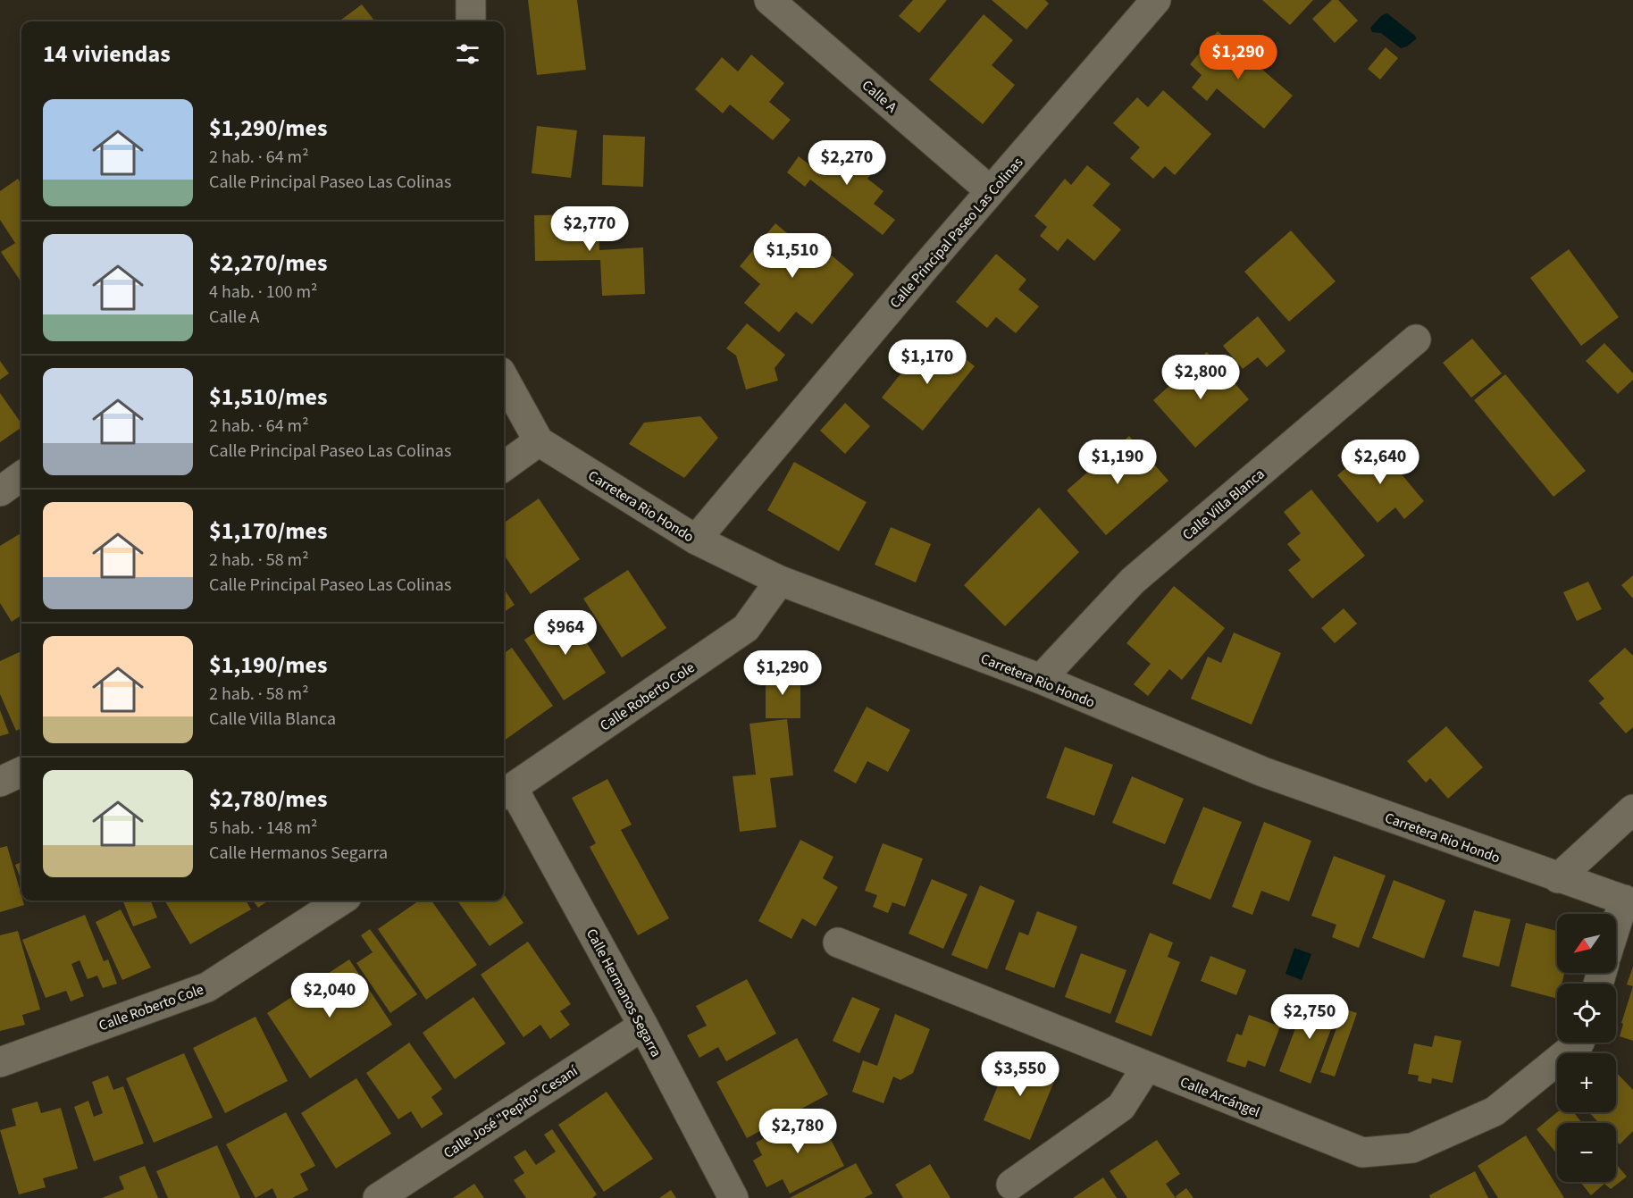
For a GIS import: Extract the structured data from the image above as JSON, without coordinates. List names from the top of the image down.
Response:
{
  "streets": {
    "street": [
      "Calle A",
      "Calle Principal Paseo Las Colinas",
      "Calle Villa Blanca",
      "Carretera Rio Hondo",
      "Calle Roberto Cole",
      "Calle Hermanos Segarra",
      "Calle Arcángel",
      "Calle José \"Pepito\" Cesaní"
    ]
  },
  "crossings": [
    ["Calle A", "Calle Principal Paseo Las Colinas"],
    ["Calle Principal Paseo Las Colinas", "Carretera Rio Hondo"],
    ["Calle Villa Blanca", "Carretera Rio Hondo"],
    ["Carretera Rio Hondo", "Calle Roberto Cole"],
    ["Calle Roberto Cole", "Calle Hermanos Segarra"],
    ["Calle Hermanos Segarra", "Calle José \"Pepito\" Cesaní"]
  ],
  "north": "bottom left",
  "page": {
    "heading": "14 viviendas",
    "price": [
      "$1,290",
      "$2,270",
      "$2,770",
      "$1,510",
      "$1,170",
      "$2,800",
      "$1,190",
      "$2,640",
      "$964",
      "$1,290",
      "$2,040",
      "$2,750",
      "$3,550",
      "$2,780"
    ],
    "list": [
      {
        "name": "$1,290/mes",
        "note": "2 hab. · 64 m² · Calle Principal Paseo Las Colinas"
      },
      {
        "name": "$2,270/mes",
        "note": "4 hab. · 100 m² · Calle A"
      },
      {
        "name": "$1,510/mes",
        "note": "2 hab. · 64 m² · Calle Principal Paseo Las Colinas"
      },
      {
        "name": "$1,170/mes",
        "note": "2 hab. · 58 m² · Calle Principal Paseo Las Colinas"
      },
      {
        "name": "$1,190/mes",
        "note": "2 hab. · 58 m² · Calle Villa Blanca"
      },
      {
        "name": "$2,780/mes",
        "note": "5 hab. · 148 m² · Calle Hermanos Segarra"
      }
    ],
    "map_buttons": ["+", "−"]
  }
}
